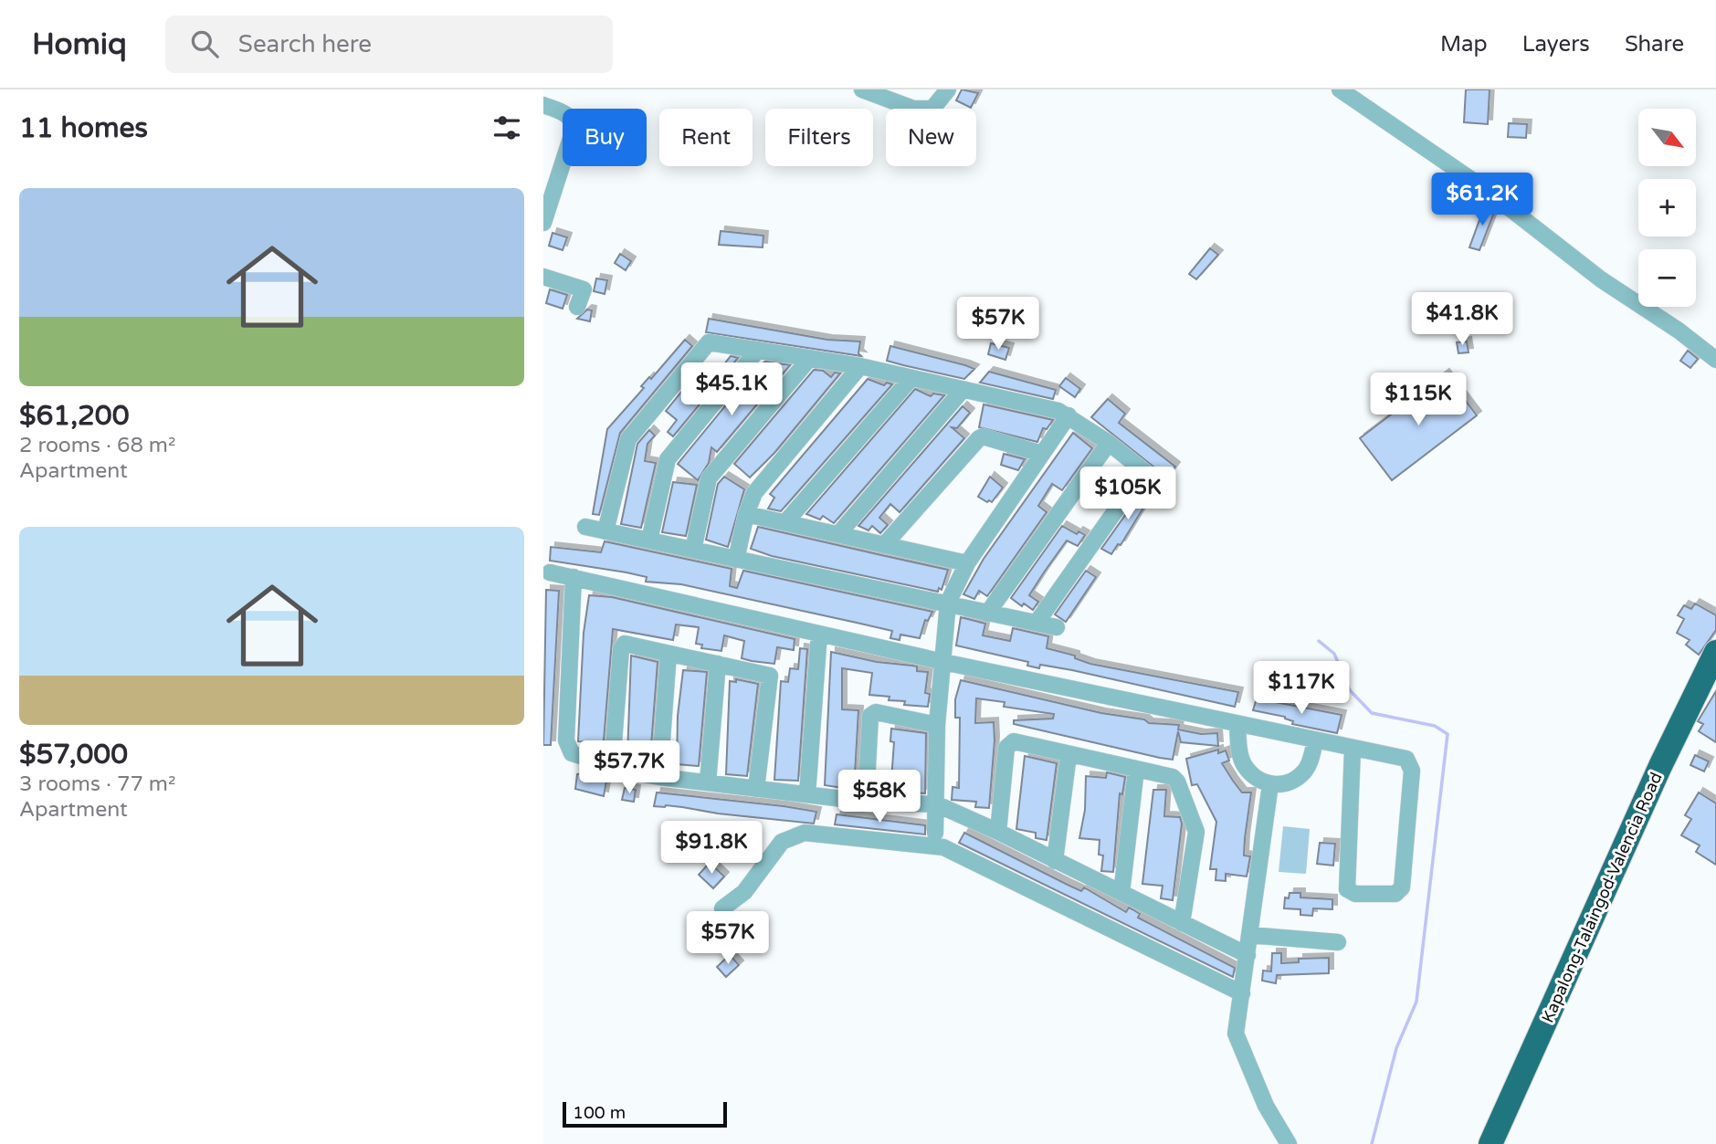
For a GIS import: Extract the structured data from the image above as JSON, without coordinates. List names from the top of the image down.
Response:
{
  "streets": {
    "highway": ["Kapalong-Talaingod-Valencia Road"]
  },
  "scale_bar": "100 m",
  "north": "bottom right",
  "page": {
    "header": "Homiq",
    "search": "Search here",
    "nav": ["Map", "Layers", "Share"],
    "heading": "11 homes",
    "map_buttons": ["+", "−"],
    "chip": [
      "Buy",
      "Rent",
      "Filters",
      "New"
    ],
    "list": [
      {
        "name": "$61,200",
        "note": "2 rooms · 68 m² · Apartment"
      },
      {
        "name": "$57,000",
        "note": "3 rooms · 77 m² · Apartment"
      }
    ],
    "price": [
      "$61.2K",
      "$41.8K",
      "$57K",
      "$45.1K",
      "$115K",
      "$105K",
      "$117K",
      "$57.7K",
      "$58K",
      "$91.8K",
      "$57K"
    ],
    "scale": "100 m"
  }
}
